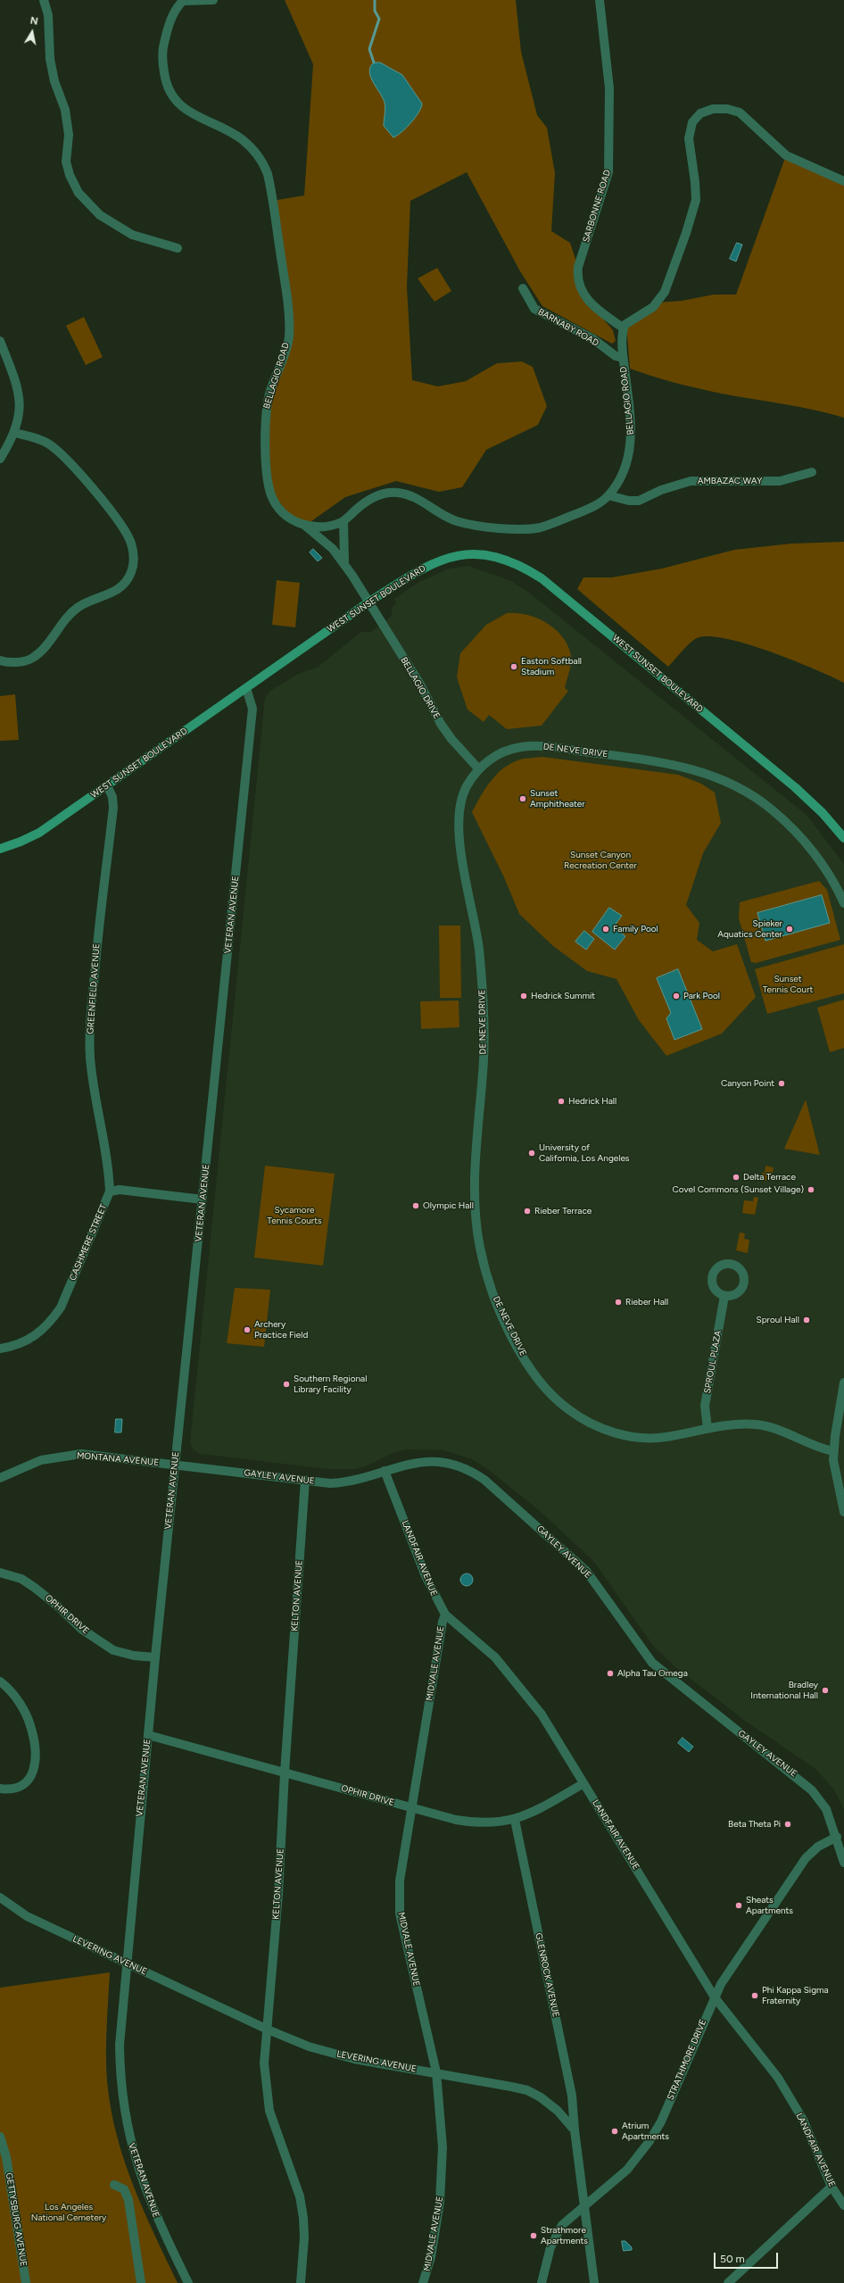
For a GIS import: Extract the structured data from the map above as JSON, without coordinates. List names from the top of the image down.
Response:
{
  "streets": {
    "main road": ["WEST SUNSET BOULEVARD"],
    "street": [
      "SARBONNE ROAD",
      "BARNABY ROAD",
      "BELLAGIO ROAD",
      "AMBAZAC WAY",
      "BELLAGIO DRIVE",
      "DE NEVE DRIVE",
      "VETERAN AVENUE",
      "GREENFIELD AVENUE",
      "CASHMERE STREET",
      "SPROUL PLAZA",
      "MONTANA AVENUE",
      "GAYLEY AVENUE",
      "LANDFAIR AVENUE",
      "KELTON AVENUE",
      "OPHIR DRIVE",
      "MIDVALE AVENUE",
      "LEVERING AVENUE",
      "GLENROCK AVENUE",
      "STRATHMORE DRIVE",
      "GETTYSBURG AVENUE"
    ]
  },
  "crossings": [
    ["SARBONNE ROAD", "BELLAGIO ROAD"],
    ["BARNABY ROAD", "BELLAGIO ROAD"],
    ["BELLAGIO ROAD", "AMBAZAC WAY"],
    ["WEST SUNSET BOULEVARD", "BELLAGIO DRIVE"],
    ["WEST SUNSET BOULEVARD", "VETERAN AVENUE"],
    ["WEST SUNSET BOULEVARD", "GREENFIELD AVENUE"],
    ["BELLAGIO DRIVE", "DE NEVE DRIVE"],
    ["DE NEVE DRIVE", "SPROUL PLAZA"],
    ["VETERAN AVENUE", "MONTANA AVENUE"],
    ["VETERAN AVENUE", "GAYLEY AVENUE"],
    ["VETERAN AVENUE", "OPHIR DRIVE"],
    ["VETERAN AVENUE", "LEVERING AVENUE"],
    ["GREENFIELD AVENUE", "CASHMERE STREET"],
    ["MONTANA AVENUE", "GAYLEY AVENUE"],
    ["GAYLEY AVENUE", "LANDFAIR AVENUE"],
    ["GAYLEY AVENUE", "KELTON AVENUE"],
    ["GAYLEY AVENUE", "STRATHMORE DRIVE"],
    ["LANDFAIR AVENUE", "OPHIR DRIVE"],
    ["LANDFAIR AVENUE", "MIDVALE AVENUE"],
    ["LANDFAIR AVENUE", "STRATHMORE DRIVE"],
    ["KELTON AVENUE", "OPHIR DRIVE"],
    ["KELTON AVENUE", "LEVERING AVENUE"],
    ["OPHIR DRIVE", "MIDVALE AVENUE"],
    ["OPHIR DRIVE", "GLENROCK AVENUE"],
    ["MIDVALE AVENUE", "LEVERING AVENUE"],
    ["LEVERING AVENUE", "GLENROCK AVENUE"]
  ],
  "parks": [
    "Sunset Canyon Recreation Center",
    "Sunset Tennis Court",
    "Sycamore Tennis Courts",
    "Los Angeles National Cemetery"
  ],
  "places": [
    "Easton Softball Stadium",
    "Sunset Amphitheater",
    "Family Pool",
    "Spieker Aquatics Center",
    "Hedrick Summit",
    "Park Pool",
    "Canyon Point",
    "Hedrick Hall",
    "University of California, Los Angeles",
    "Delta Terrace",
    "Covel Commons (Sunset Village)",
    "Olympic Hall",
    "Rieber Terrace",
    "Rieber Hall",
    "Sproul Hall",
    "Archery Practice Field",
    "Southern Regional Library Facility",
    "Alpha Tau Omega",
    "Bradley International Hall",
    "Beta Theta Pi",
    "Sheats Apartments",
    "Phi Kappa Sigma Fraternity",
    "Atrium Apartments",
    "Strathmore Apartments"
  ],
  "scale_bar": "50 m",
  "north": "top"
}
